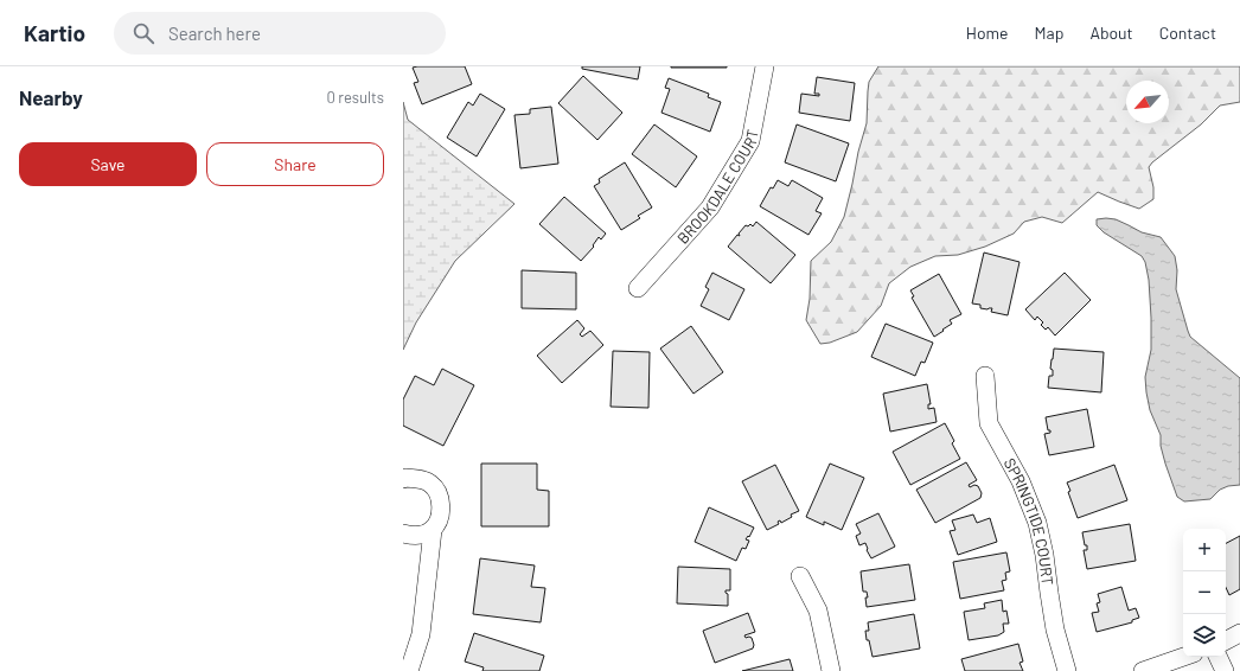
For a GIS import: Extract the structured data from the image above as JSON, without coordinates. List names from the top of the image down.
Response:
{
  "streets": {
    "street": ["BROOKDALE COURT", "SPRINGTIDE COURT"]
  },
  "north": "bottom left",
  "page": {
    "header": "Kartio",
    "search": "Search here",
    "nav": [
      "Home",
      "Map",
      "About",
      "Contact"
    ],
    "heading": ["Nearby", "0 results"],
    "buttons": ["Save", "Share"],
    "map_buttons": ["+", "−"]
  }
}
